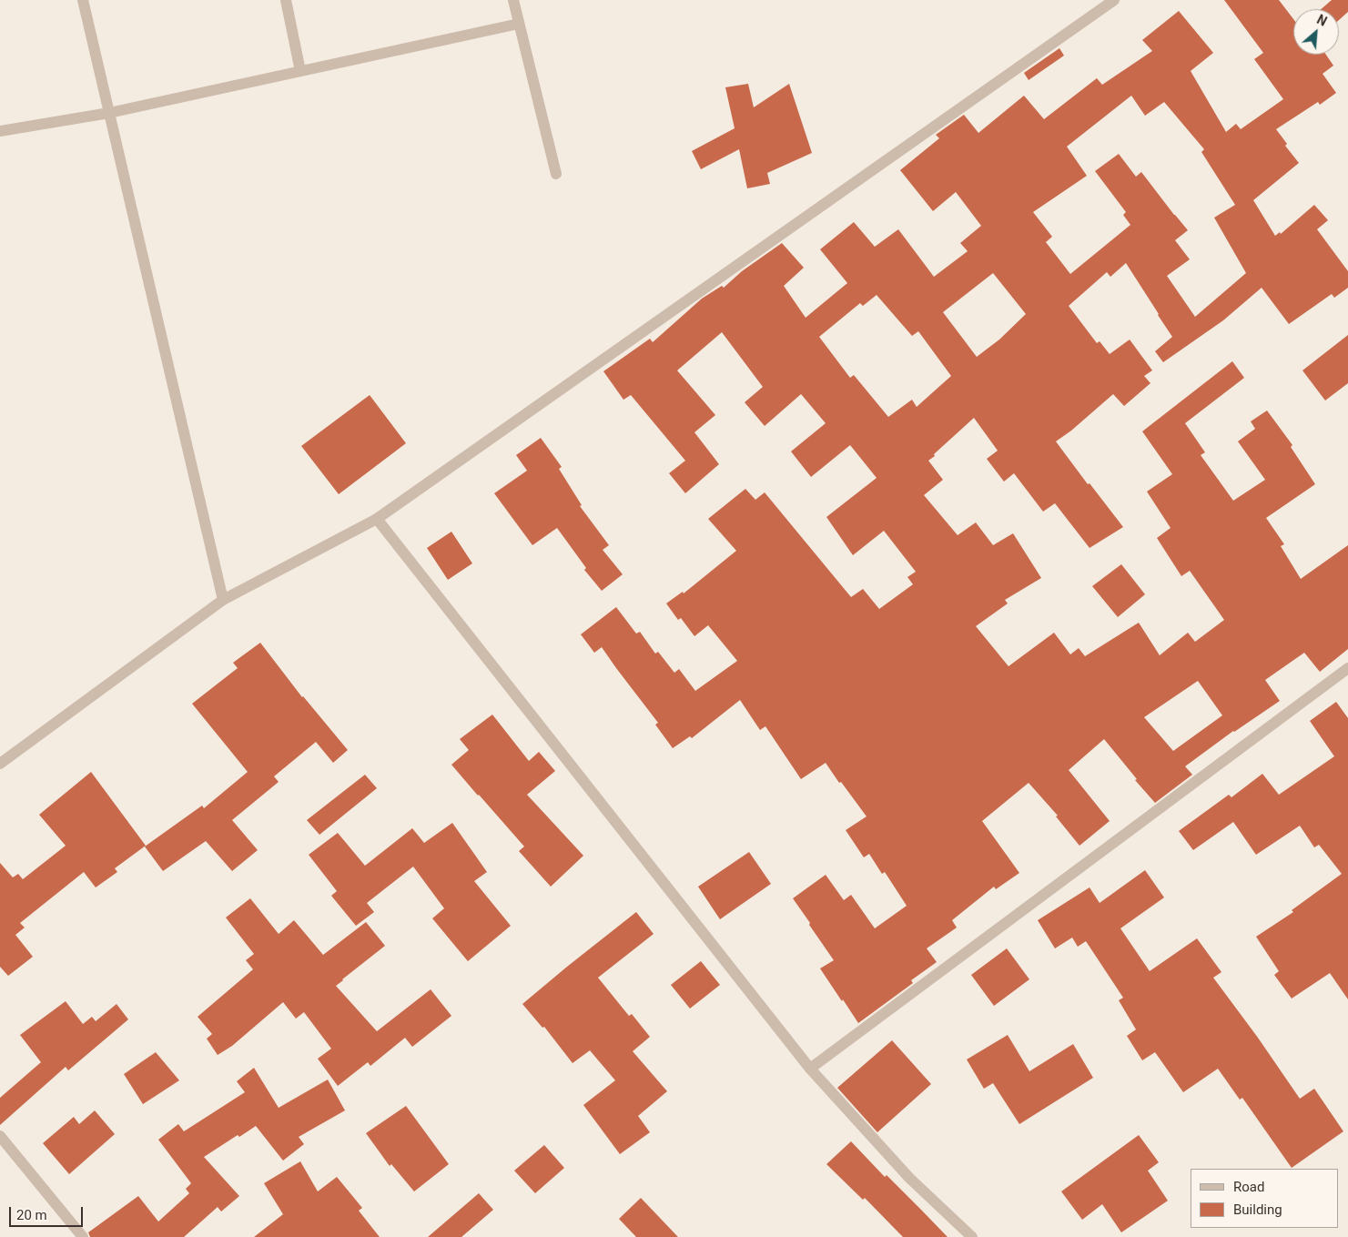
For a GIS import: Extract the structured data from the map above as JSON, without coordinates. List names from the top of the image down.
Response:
{
  "legend": ["Road", "Building"],
  "scale_bar": "20 m",
  "north": "top right"
}
